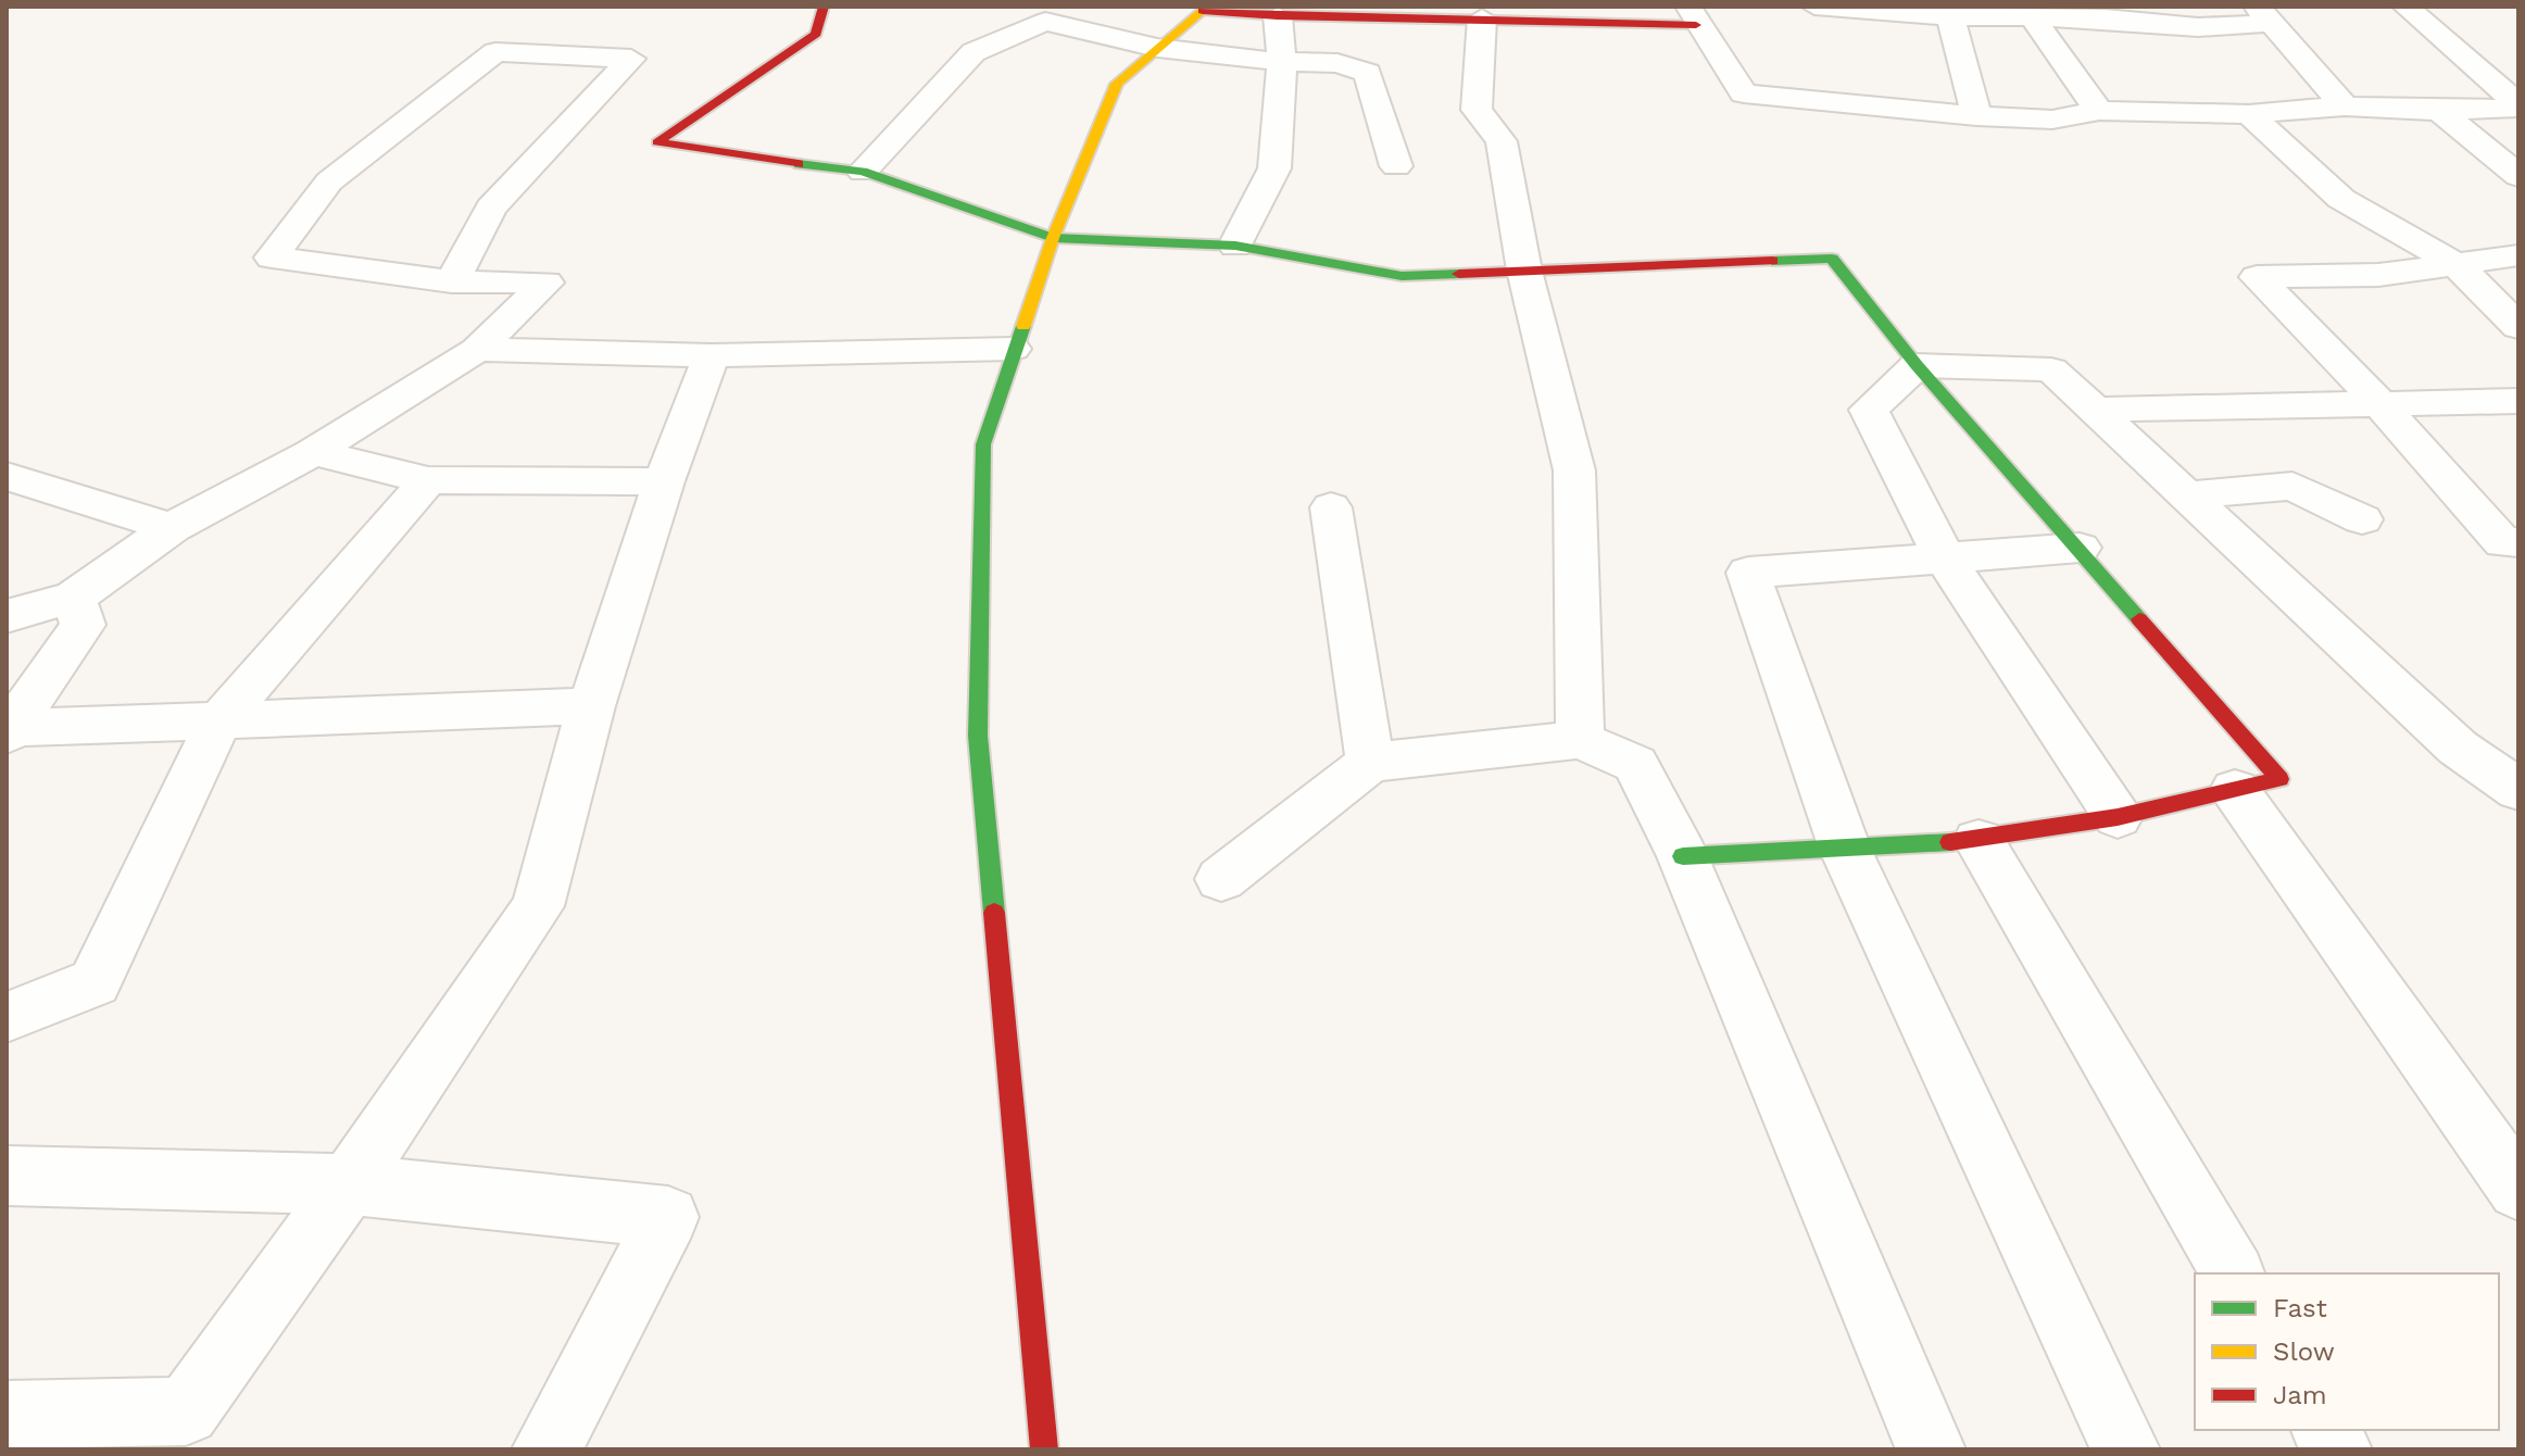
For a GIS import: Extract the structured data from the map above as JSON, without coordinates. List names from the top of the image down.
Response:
{
  "legend": ["Fast", "Slow", "Jam"]
}
